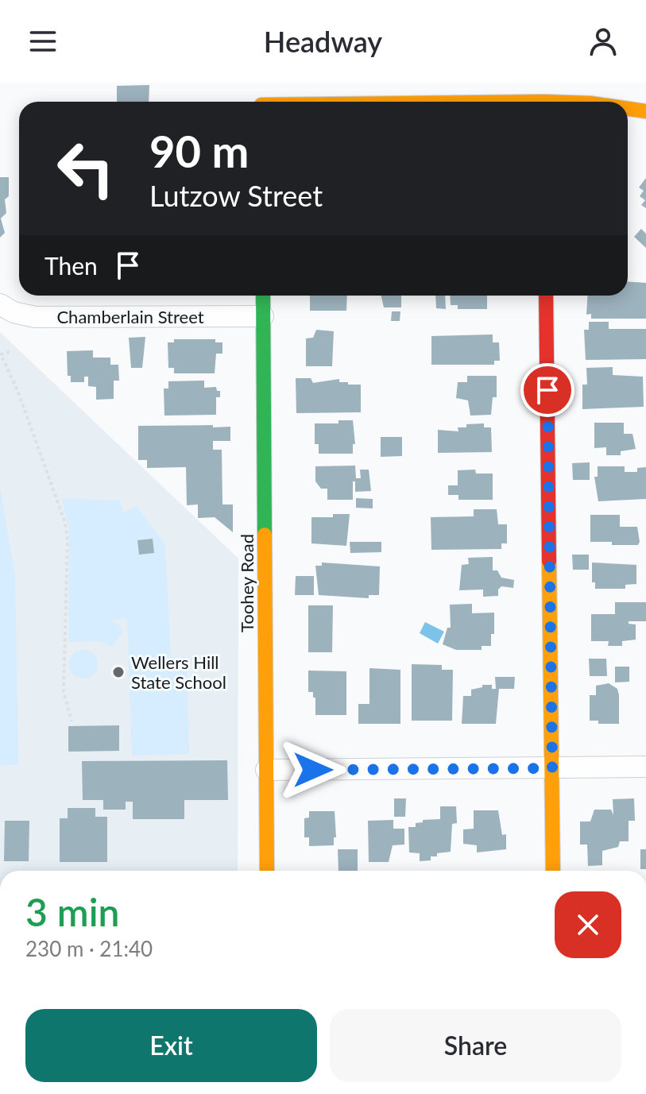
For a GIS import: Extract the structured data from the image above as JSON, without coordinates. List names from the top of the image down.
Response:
{
  "streets": {
    "street": ["Chamberlain Street", "Toohey Road"]
  },
  "crossings": [
    ["Chamberlain Street", "Toohey Road"]
  ],
  "places": ["Wellers Hill State School"],
  "page": {
    "header": "Headway",
    "turn": ["90 m", "Lutzow Street"],
    "then": "Then",
    "heading": ["3 min", "230 m · 21:40"],
    "buttons": ["Exit", "Share"]
  }
}
